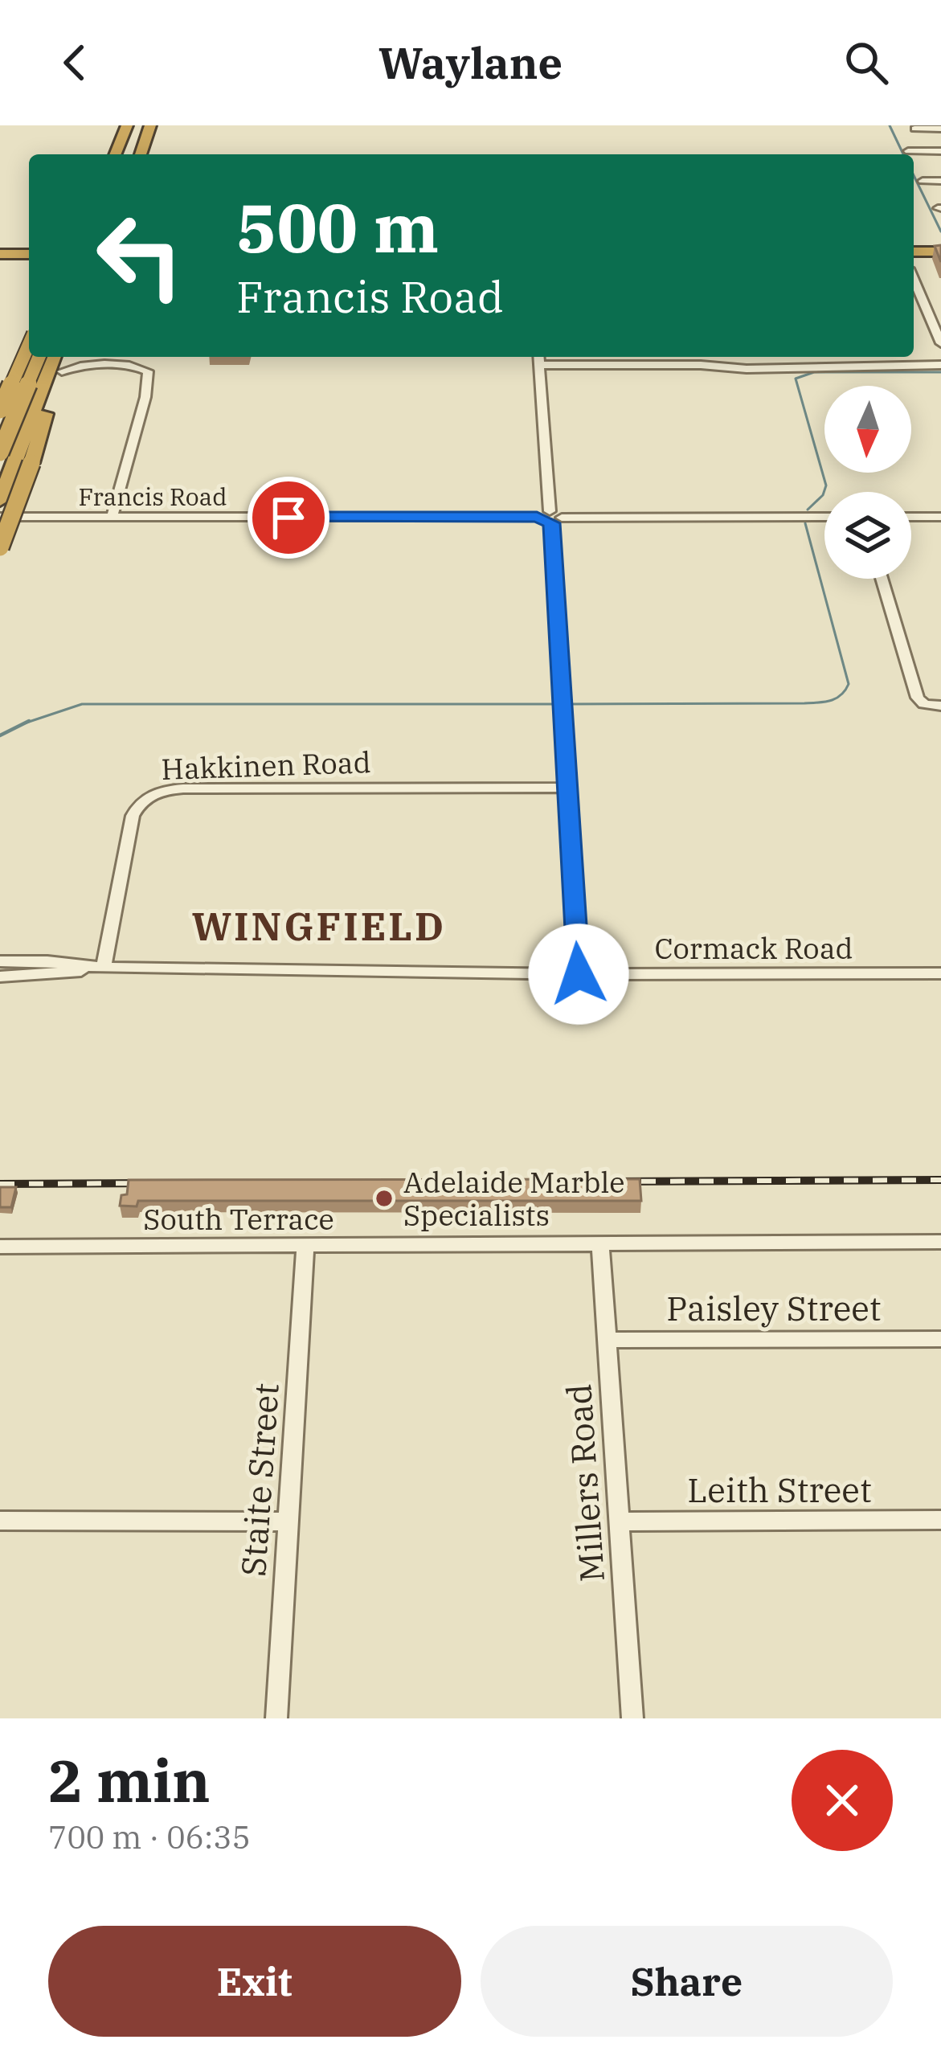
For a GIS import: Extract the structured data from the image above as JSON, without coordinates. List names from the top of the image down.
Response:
{
  "streets": {
    "street": [
      "Francis Road",
      "Hakkinen Road",
      "Cormack Road",
      "South Terrace",
      "Paisley Street",
      "Staite Street",
      "Millers Road",
      "Leith Street"
    ]
  },
  "crossings": [
    ["Hakkinen Road", "Cormack Road"],
    ["South Terrace", "Staite Street"],
    ["South Terrace", "Millers Road"],
    ["Paisley Street", "Millers Road"],
    ["Millers Road", "Leith Street"]
  ],
  "districts": ["WINGFIELD"],
  "places": ["Adelaide Marble Specialists"],
  "north": "bottom",
  "page": {
    "header": "Waylane",
    "turn": ["500 m", "Francis Road"],
    "heading": ["2 min", "700 m · 06:35"],
    "buttons": ["Exit", "Share"]
  }
}
